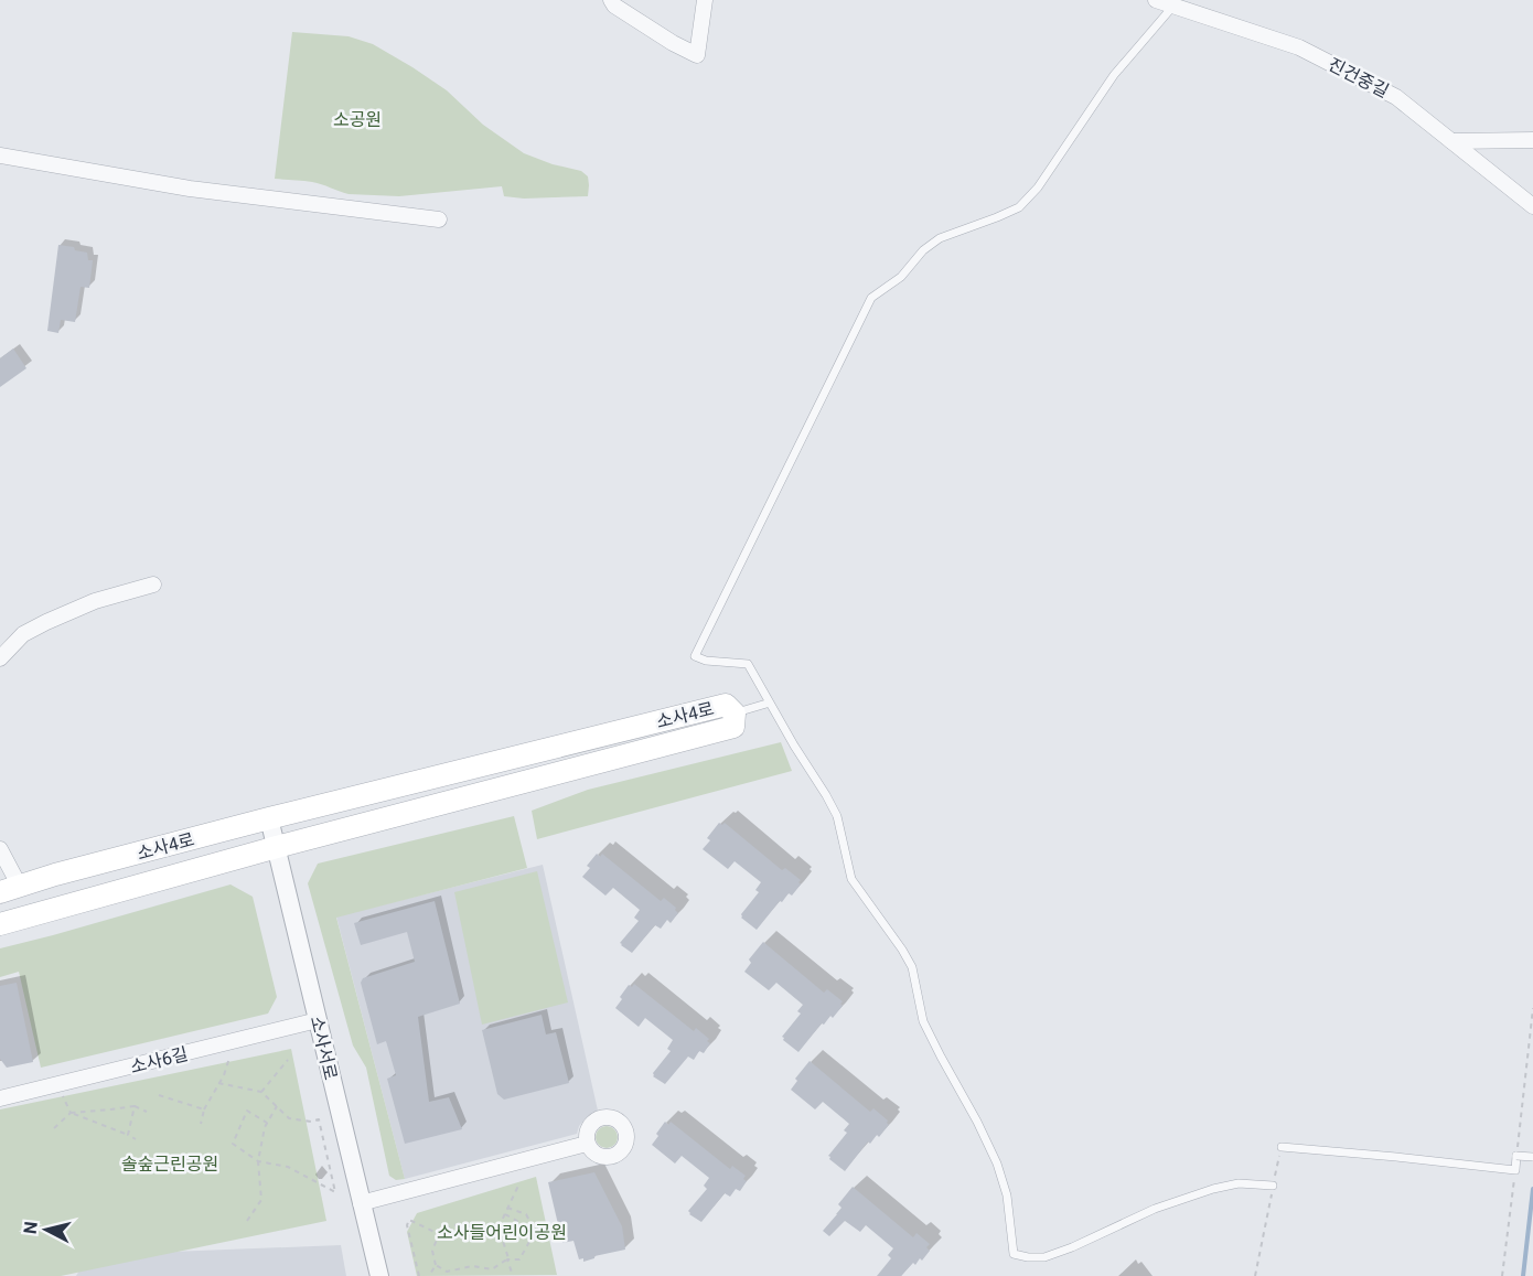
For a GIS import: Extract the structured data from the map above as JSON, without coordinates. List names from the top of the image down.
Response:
{
  "streets": {
    "main road": ["소사4로"],
    "street": ["진건중길", "소사서로", "소사6길"]
  },
  "crossings": [
    ["소사4로", "소사서로"],
    ["소사서로", "소사6길"]
  ],
  "parks": ["소공원", "솔숲근린공원", "소사들어린이공원"],
  "north": "left"
}
